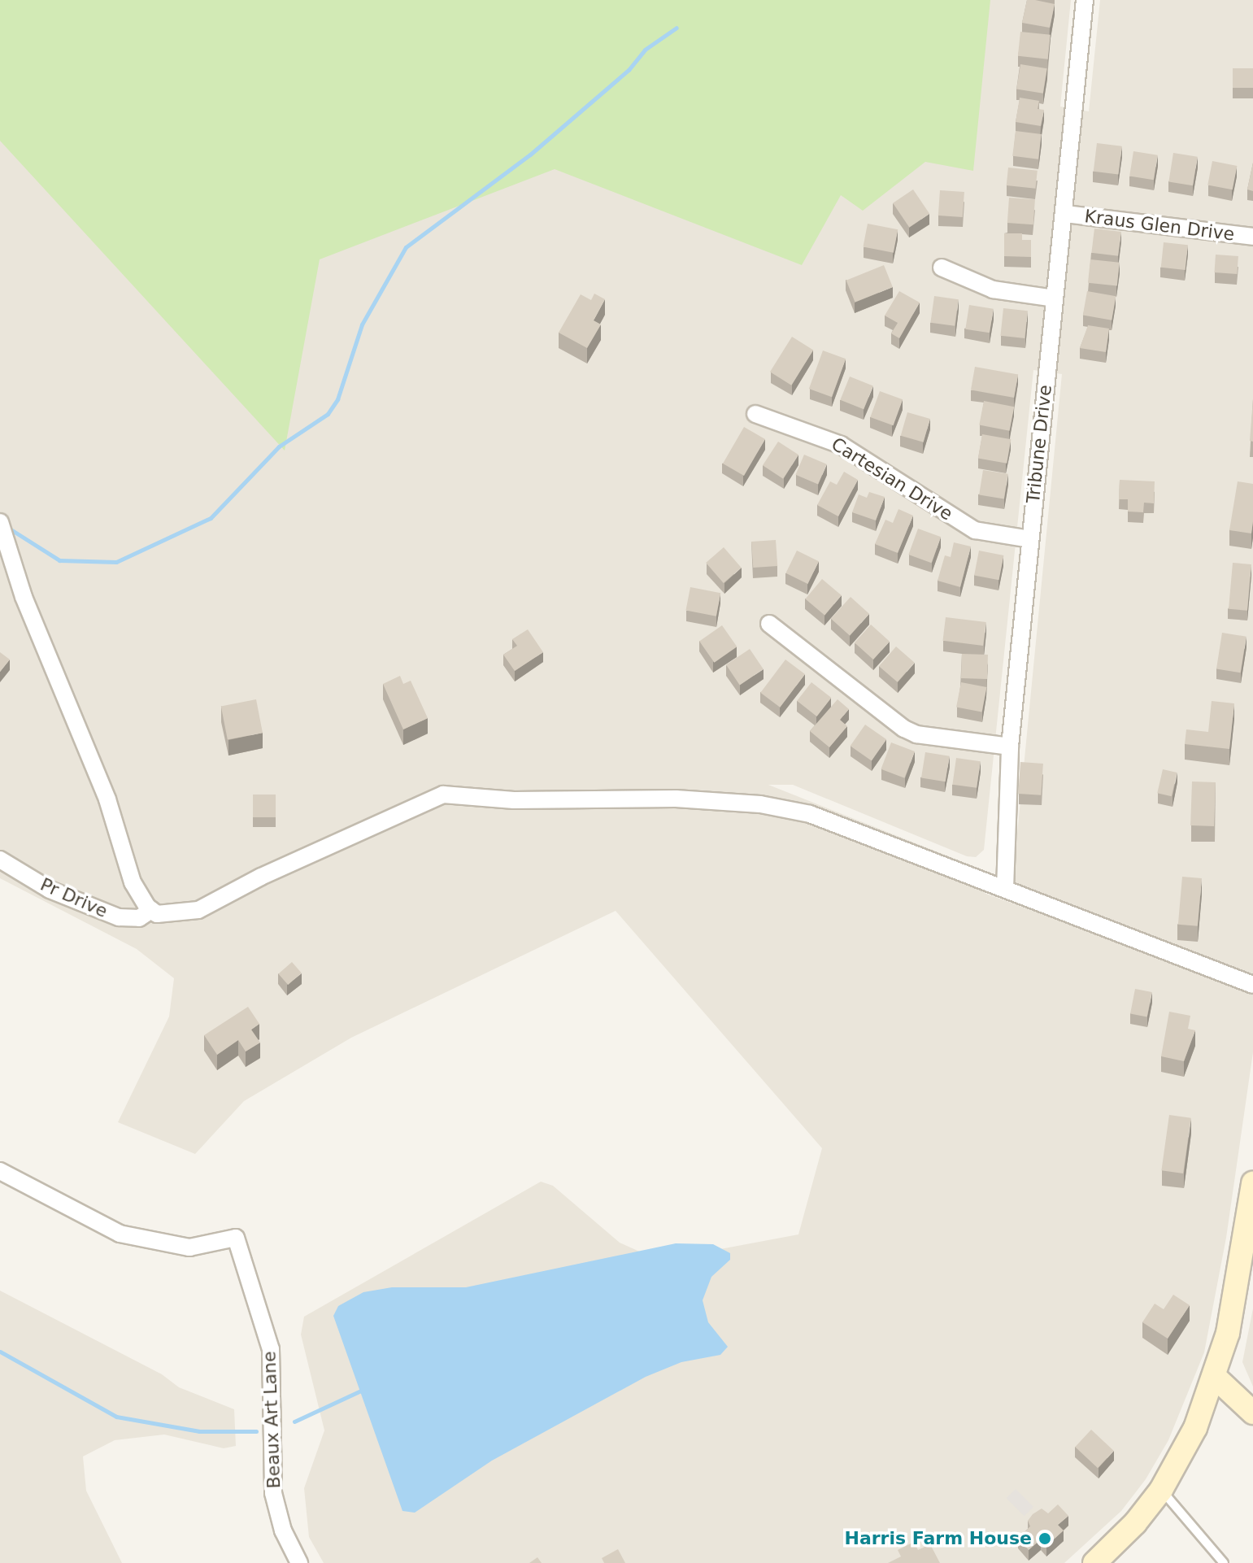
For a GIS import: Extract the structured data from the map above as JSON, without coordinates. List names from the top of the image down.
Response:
{
  "streets": {
    "street": [
      "Kraus Glen Drive",
      "Tribune Drive",
      "Cartesian Drive",
      "Pr Drive",
      "Beaux Art Lane"
    ]
  },
  "crossings": [
    ["Kraus Glen Drive", "Tribune Drive"],
    ["Tribune Drive", "Cartesian Drive"]
  ],
  "places": ["Harris Farm House"]
}
